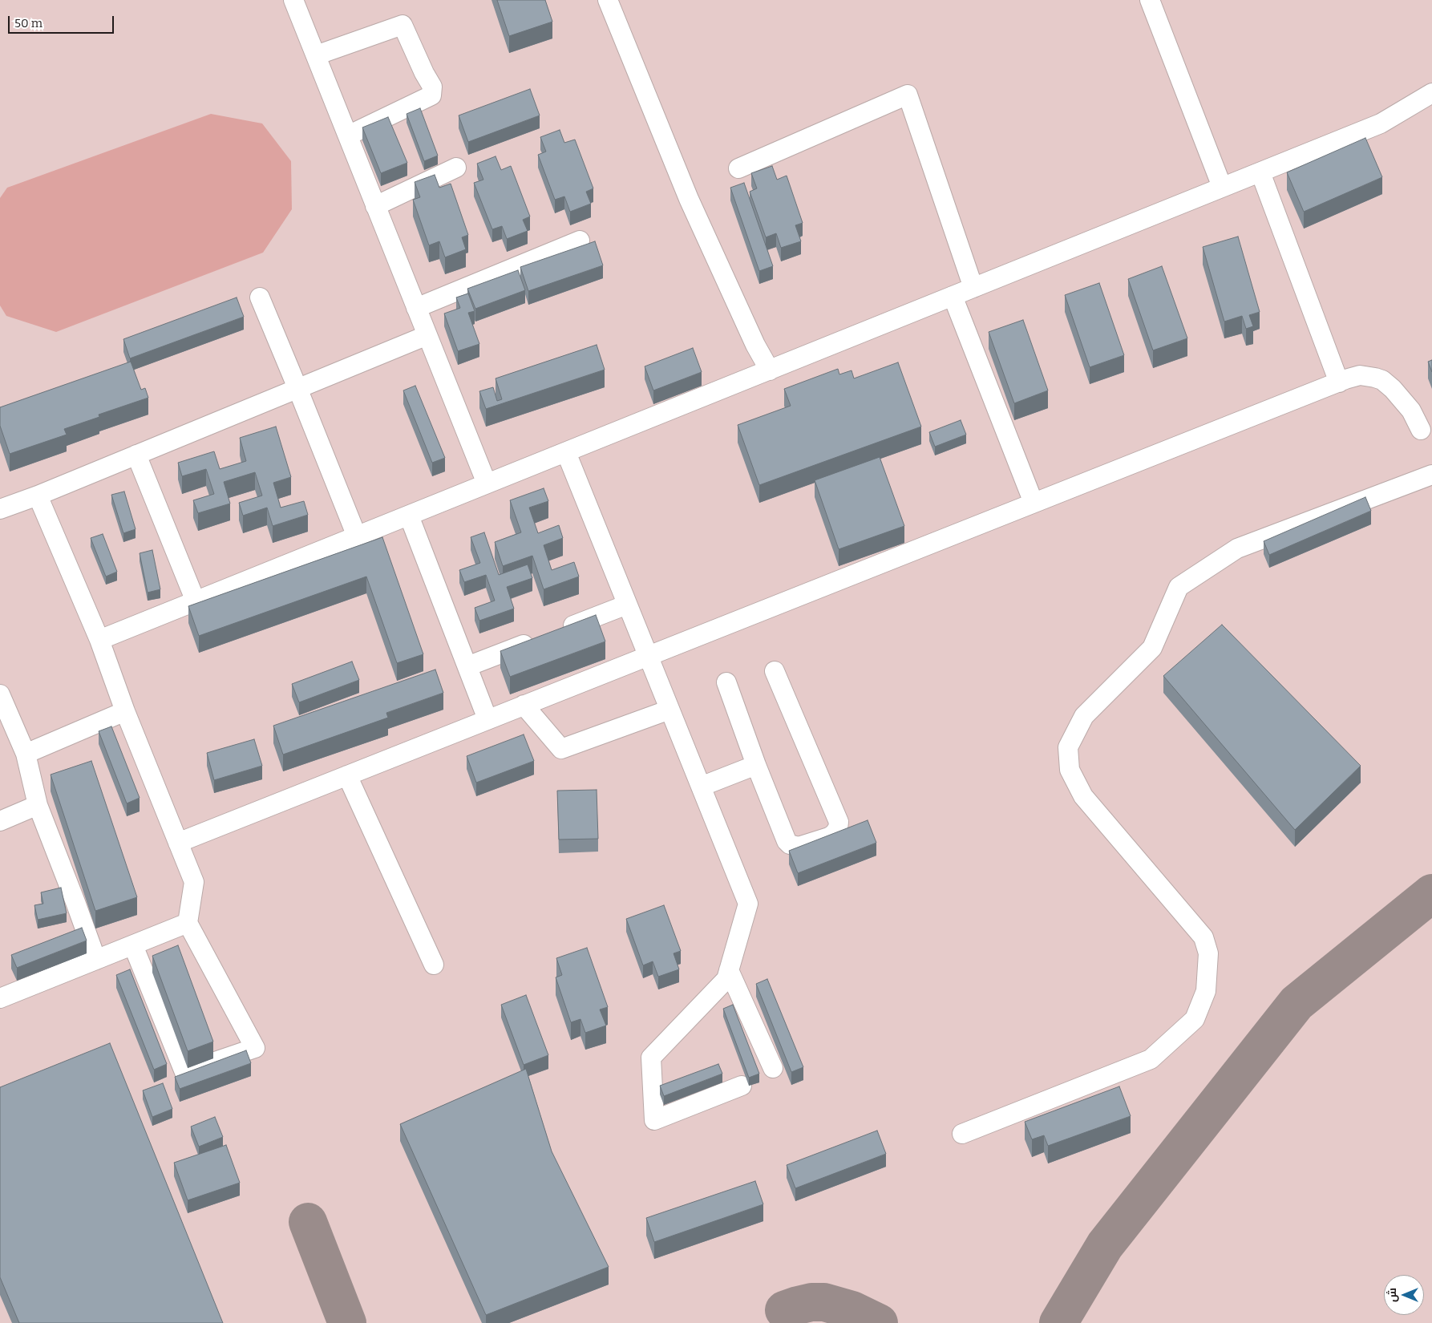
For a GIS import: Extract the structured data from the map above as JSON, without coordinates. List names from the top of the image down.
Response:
{
  "scale_bar": "50 m",
  "north": "left"
}
